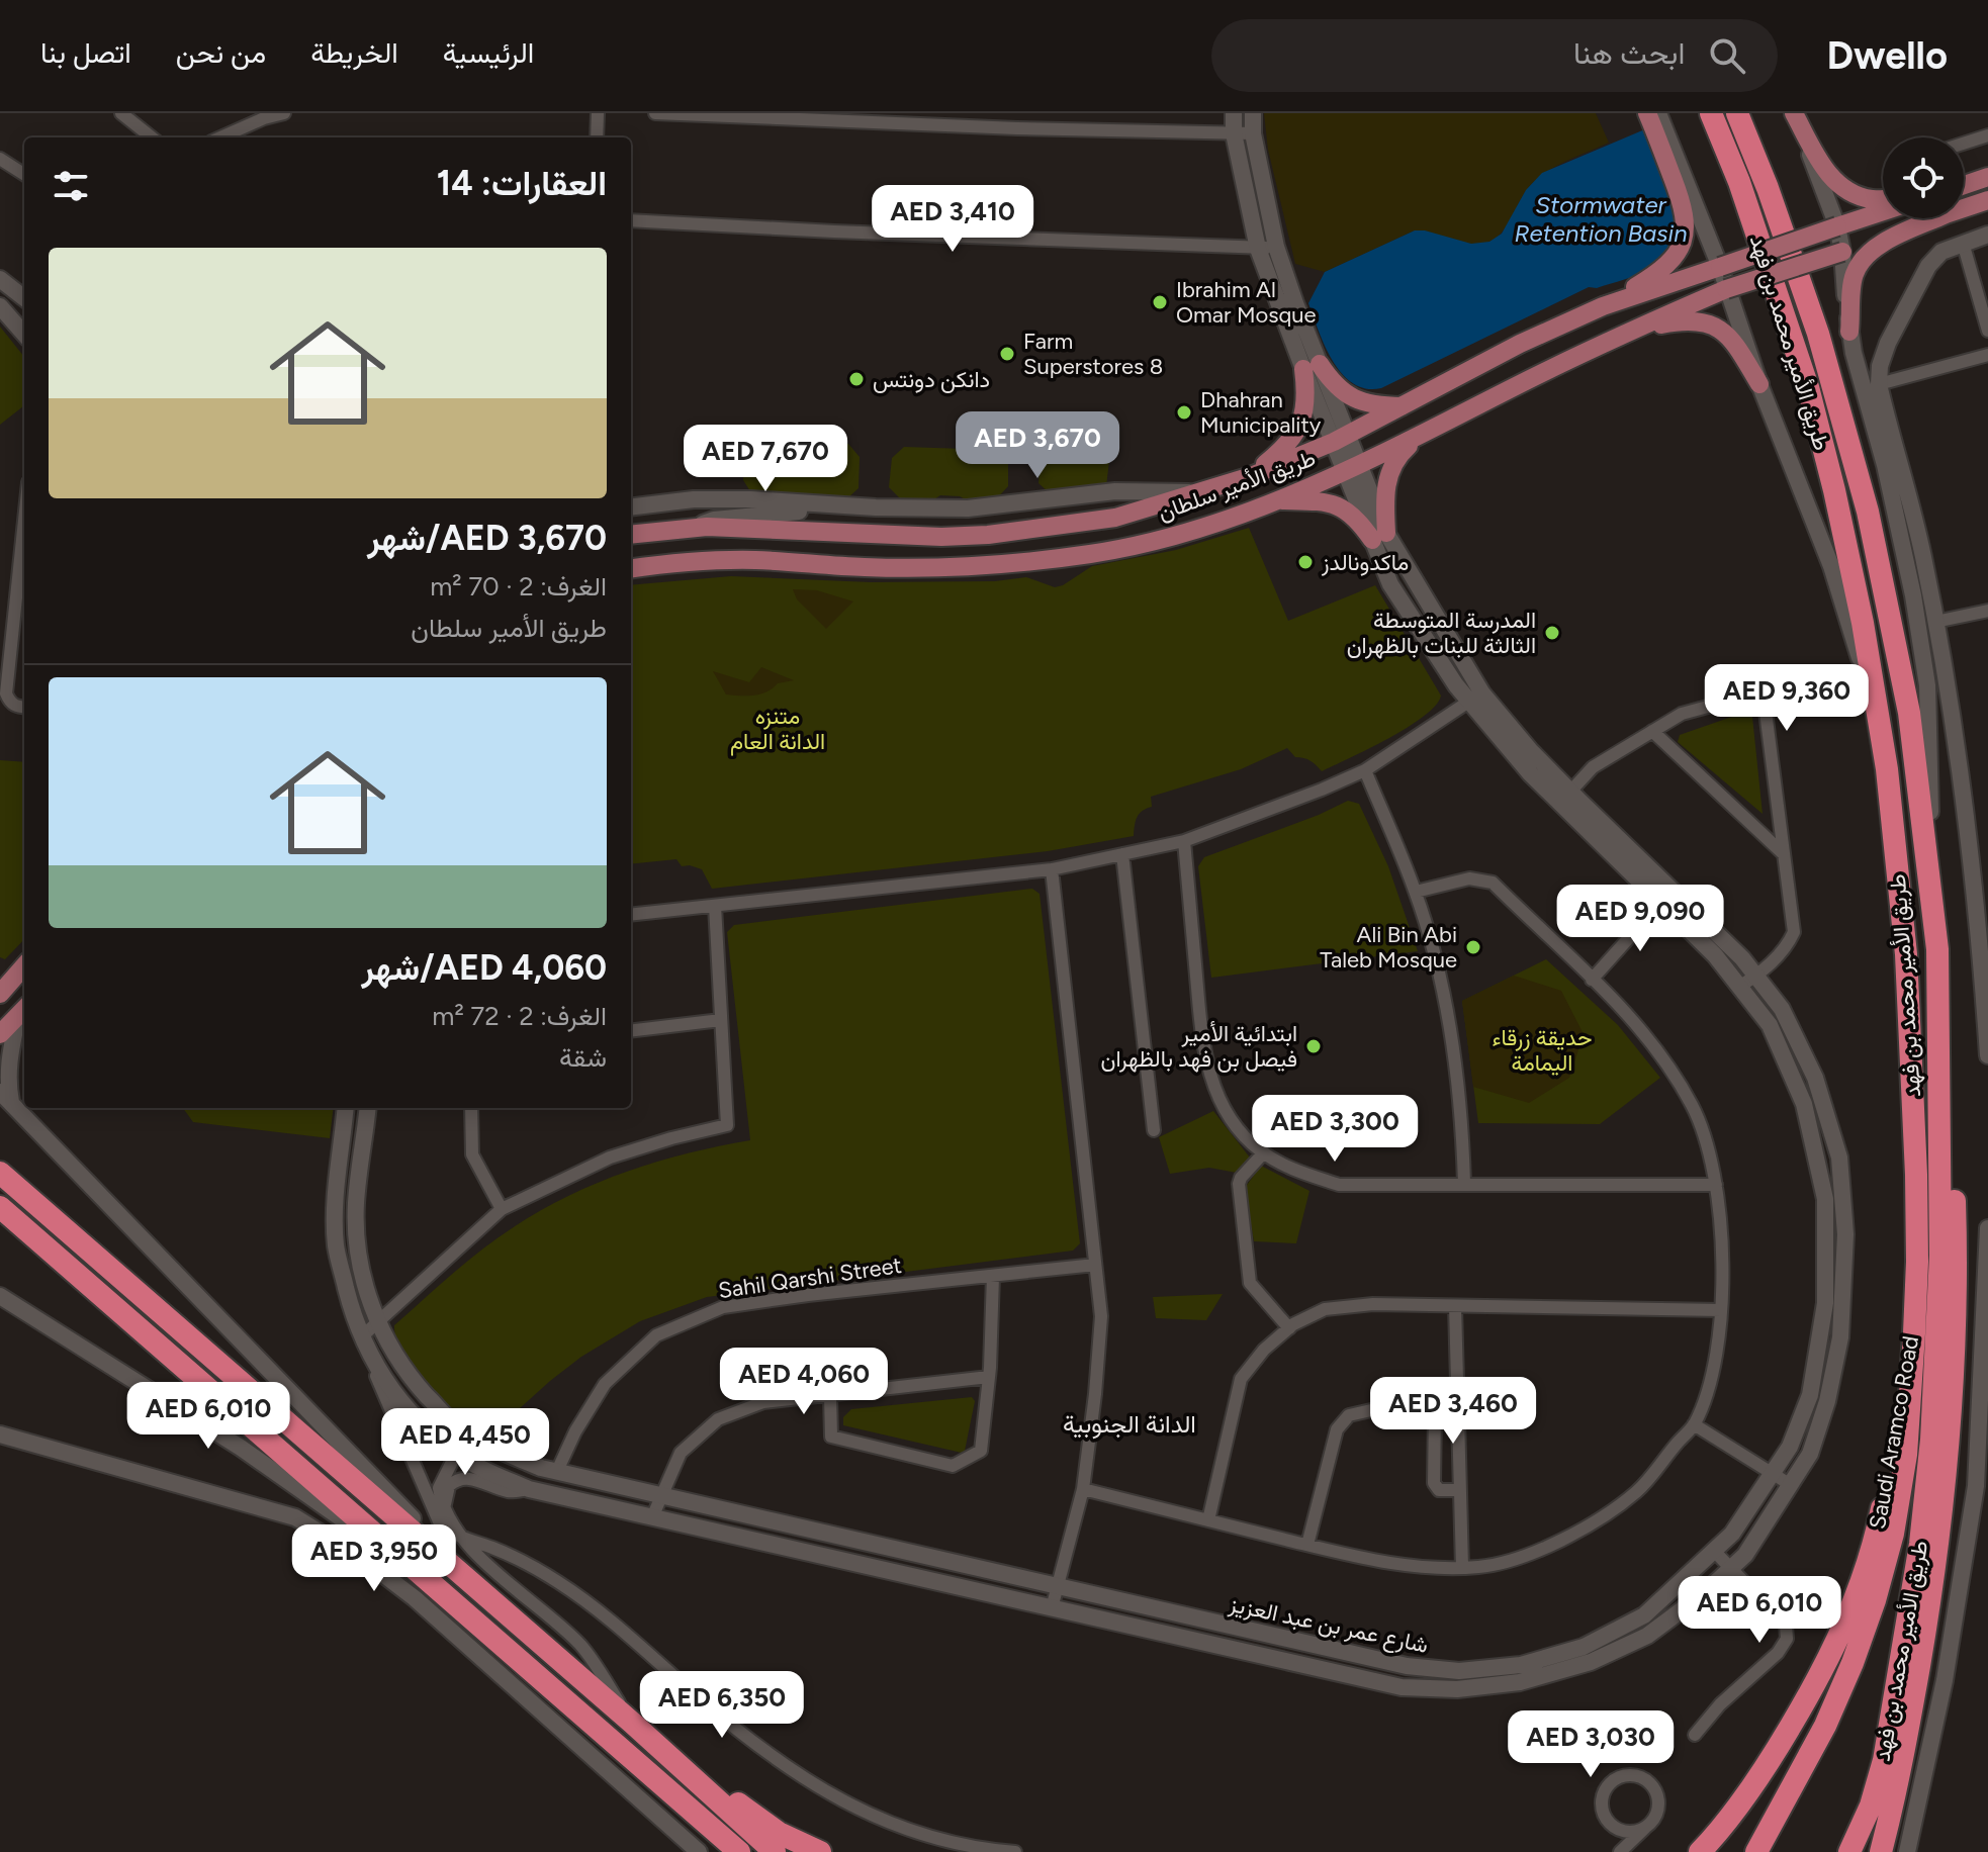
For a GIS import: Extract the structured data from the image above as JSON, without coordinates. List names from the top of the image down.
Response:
{
  "streets": {
    "highway": ["طريق الأمير محمد بن فهد", "Saudi Aramco Road"],
    "main road": ["طريق الأمير سلطان"],
    "street": ["Sahil Qarshi Street", "شارع عمر بن عبد العزيز"]
  },
  "crossings": [
    ["طريق الأمير محمد بن فهد", "Saudi Aramco Road"],
    ["طريق الأمير سلطان", "شارع عمر بن عبد العزيز"],
    ["Sahil Qarshi Street", "شارع عمر بن عبد العزيز"]
  ],
  "districts": ["الدانة الجنوبية"],
  "water": ["Stormwater Retention Basin"],
  "parks": ["متنزه الدانة العام", "حديقة زرقاء اليمامة"],
  "places": [
    "Ibrahim Al Omar Mosque",
    "Farm Superstores 8",
    "دانكن دونتس",
    "Dhahran Municipality",
    "ماكدونالدز",
    "المدرسة المتوسطة الثالثة للبنات بالظهران",
    "Ali Bin Abi Taleb Mosque",
    "ابتدائية الأمير فيصل بن فهد بالظهران"
  ],
  "page": {
    "header": "Dwello",
    "search": "ابحث هنا",
    "nav": [
      "الرئيسية",
      "الخريطة",
      "من نحن",
      "اتصل بنا"
    ],
    "heading": "العقارات: 14",
    "price": [
      "AED 3,410",
      "AED 3,670",
      "AED 7,670",
      "AED 9,360",
      "AED 9,090",
      "AED 3,300",
      "AED 4,060",
      "AED 3,460",
      "AED 6,010",
      "AED 4,450",
      "AED 3,950",
      "AED 6,010",
      "AED 6,350",
      "AED 3,030"
    ],
    "list": [
      {
        "name": "AED 3,670/شهر",
        "note": "الغرف: 2 · 70 m² · طريق الأمير سلطان"
      },
      {
        "name": "AED 4,060/شهر",
        "note": "الغرف: 2 · 72 m² · شقة"
      }
    ]
  }
}
